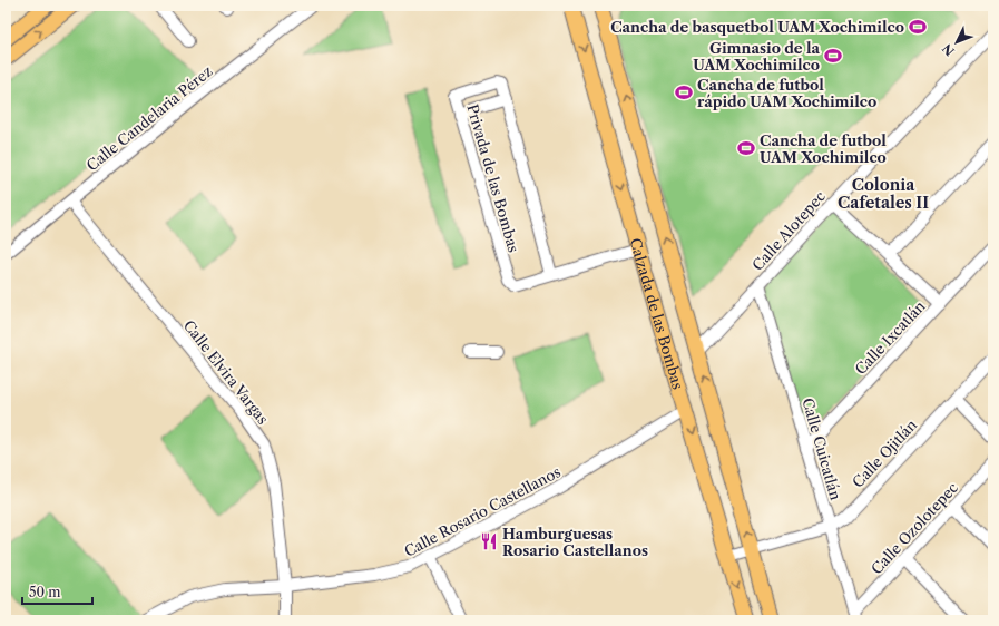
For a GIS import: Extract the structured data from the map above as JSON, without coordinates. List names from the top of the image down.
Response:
{
  "streets": {
    "main road": ["Calzada de las Bombas"],
    "street": [
      "Calle Candelaria Pérez",
      "Privada de las Bombas",
      "Calle Alotepec",
      "Calle Ixcatlán",
      "Calle Elvira Vargas",
      "Calle Cuicatlán",
      "Calle Ojitlán",
      "Calle Rosario Castellanos",
      "Calle Ozolotepec"
    ]
  },
  "crossings": [
    ["Calle Candelaria Pérez", "Calle Elvira Vargas"],
    ["Privada de las Bombas", "Calzada de las Bombas"],
    ["Calle Alotepec", "Calzada de las Bombas"],
    ["Calle Alotepec", "Calle Cuicatlán"],
    ["Calzada de las Bombas", "Calle Ojitlán"],
    ["Calzada de las Bombas", "Calle Rosario Castellanos"],
    ["Calle Ixcatlán", "Calle Cuicatlán"],
    ["Calle Elvira Vargas", "Calle Rosario Castellanos"],
    ["Calle Cuicatlán", "Calle Ojitlán"],
    ["Calle Cuicatlán", "Calle Ozolotepec"]
  ],
  "districts": ["Colonia Cafetales II"],
  "places": {
    "sports": [
      "Cancha de basquetbol UAM Xochimilco",
      "Gimnasio de la UAM Xochimilco",
      "Cancha de futbol rápido UAM Xochimilco",
      "Cancha de futbol UAM Xochimilco"
    ],
    "restaurant": ["Hamburguesas Rosario Castellanos"]
  },
  "scale_bar": "50 m",
  "north": "bottom left"
}
